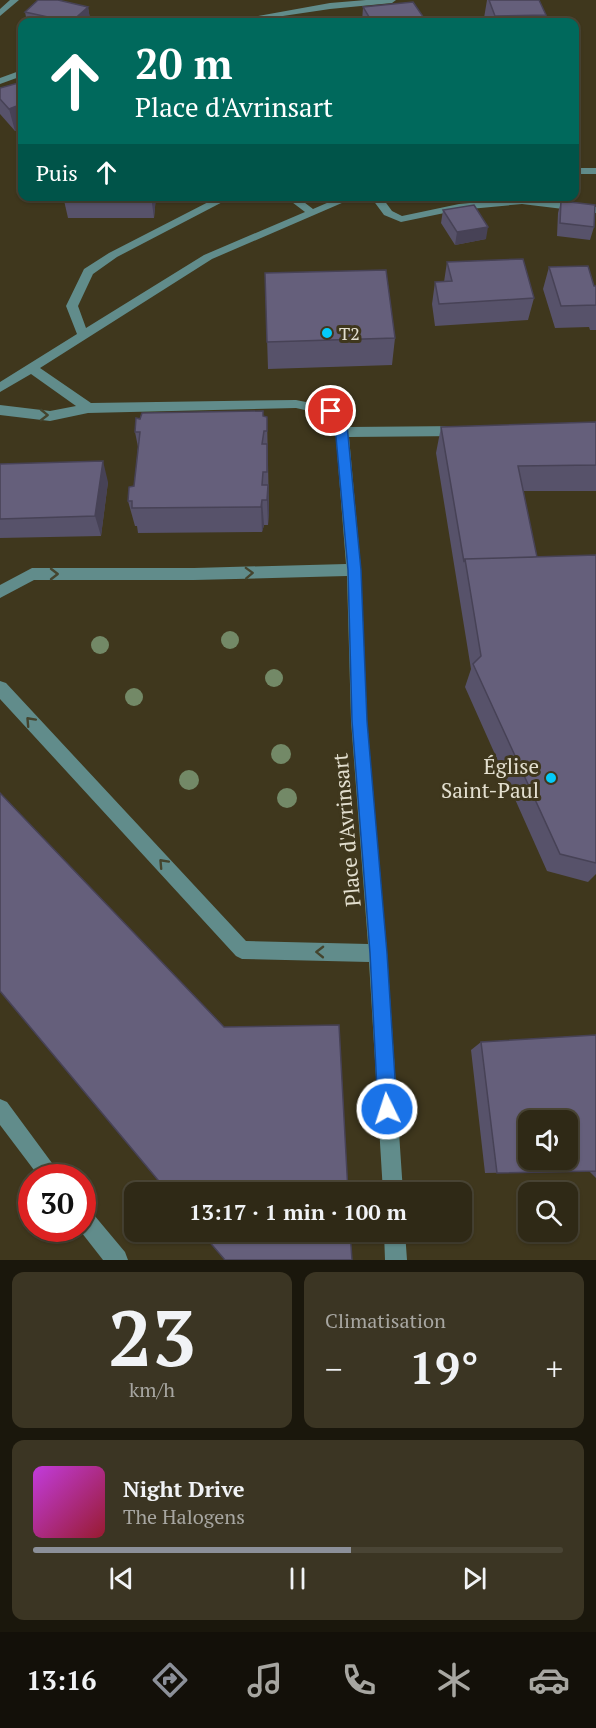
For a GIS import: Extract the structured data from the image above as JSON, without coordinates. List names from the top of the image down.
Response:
{
  "streets": {
    "street": ["Place d'Avrinsart"]
  },
  "places": ["T2", "Église Saint-Paul"],
  "page": {
    "turn": ["20 m", "Place d'Avrinsart"],
    "then": "Puis",
    "limit": "30",
    "trip": "13:17 · 1 min · 100 m",
    "tile": [
      ["23", "km/h"],
      "Climatisation"
    ],
    "heat": ["−", "19°", "+"],
    "song": ["Night Drive", "The Halogens"],
    "tabs": "13:16"
  }
}
